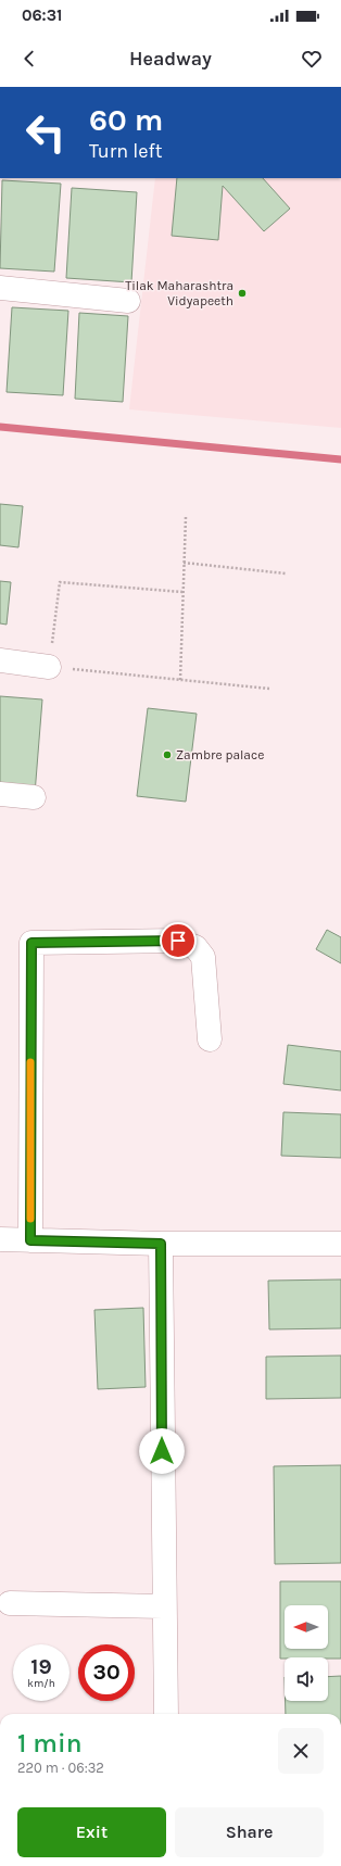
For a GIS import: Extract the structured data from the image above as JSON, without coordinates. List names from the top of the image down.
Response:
{
  "places": ["Tilak Maharashtra Vidyapeeth", "Zambre palace"],
  "north": "left",
  "page": {
    "status": "06:31",
    "header": "Headway",
    "turn": ["60 m", "Turn left"],
    "speed": "19 km/h",
    "limit": "30",
    "heading": ["1 min", "220 m · 06:32"],
    "buttons": ["Exit", "Share"]
  }
}
